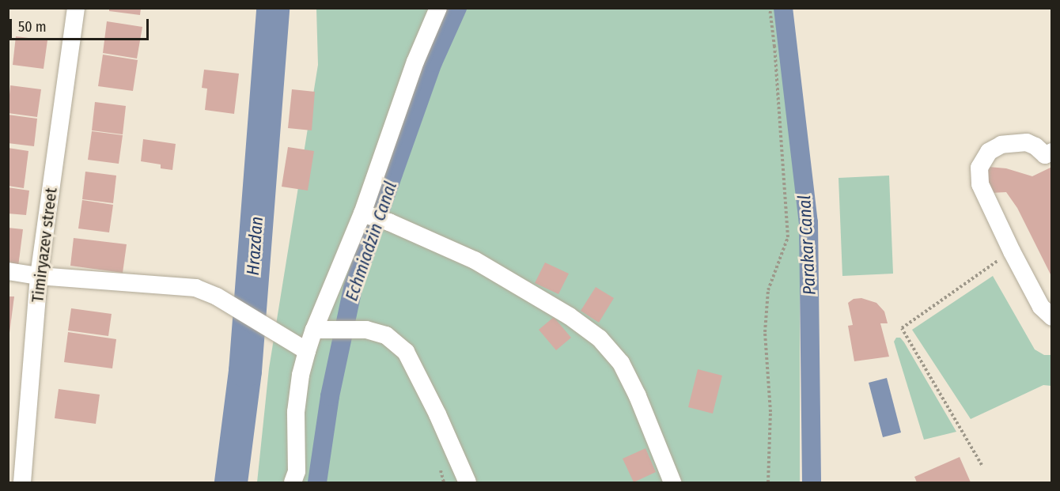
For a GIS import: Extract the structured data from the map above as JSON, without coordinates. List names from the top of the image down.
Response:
{
  "streets": {
    "street": ["Timiryazev street"]
  },
  "water": ["Echmiadzin Canal", "Parakar Canal", "Hrazdan"],
  "scale_bar": "50 m"
}
